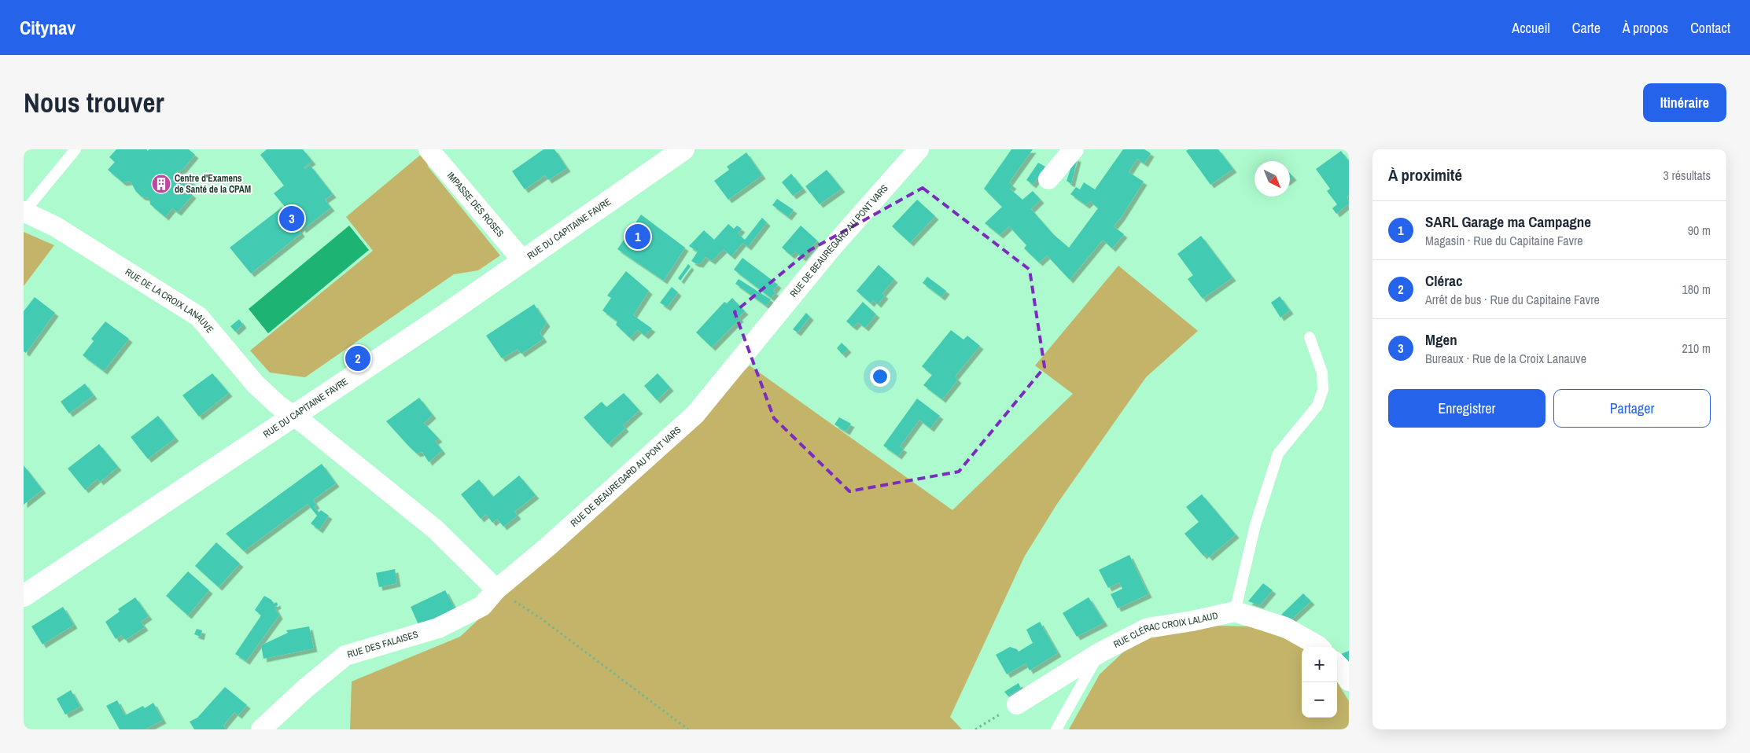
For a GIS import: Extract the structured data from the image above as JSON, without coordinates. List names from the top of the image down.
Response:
{
  "streets": {
    "street": [
      "IMPASSE DES ROSES",
      "RUE DU CAPITAINE FAVRE",
      "RUE DE BEAUREGARD AU PONT VARS",
      "RUE DE LA CROIX LANAUVE",
      "RUE CLÉRAC CROIX LALAUD",
      "RUE DES FALAISES"
    ]
  },
  "crossings": [
    ["IMPASSE DES ROSES", "RUE DU CAPITAINE FAVRE"],
    ["RUE DU CAPITAINE FAVRE", "RUE DE LA CROIX LANAUVE"],
    ["RUE DE BEAUREGARD AU PONT VARS", "RUE DES FALAISES"]
  ],
  "places": {
    "building": ["Centre d'Examens de Santé de la CPAM"]
  },
  "north": "bottom right",
  "page": {
    "header": "Citynav",
    "nav": [
      "Accueil",
      "Carte",
      "À propos",
      "Contact"
    ],
    "buttons": [
      "Itinéraire",
      ["Enregistrer", "Partager"]
    ],
    "title": "Nous trouver",
    "heading": ["À proximité", "3 résultats"],
    "list": [
      {
        "mark": "1",
        "name": "SARL Garage ma Campagne",
        "note": "Magasin · Rue du Capitaine Favre",
        "value": "90 m"
      },
      {
        "mark": "2",
        "name": "Clérac",
        "note": "Arrêt de bus · Rue du Capitaine Favre",
        "value": "180 m"
      },
      {
        "mark": "3",
        "name": "Mgen",
        "note": "Bureaux · Rue de la Croix Lanauve",
        "value": "210 m"
      }
    ],
    "pins": ["3", "1", "2"],
    "map_buttons": ["+", "−"]
  }
}
